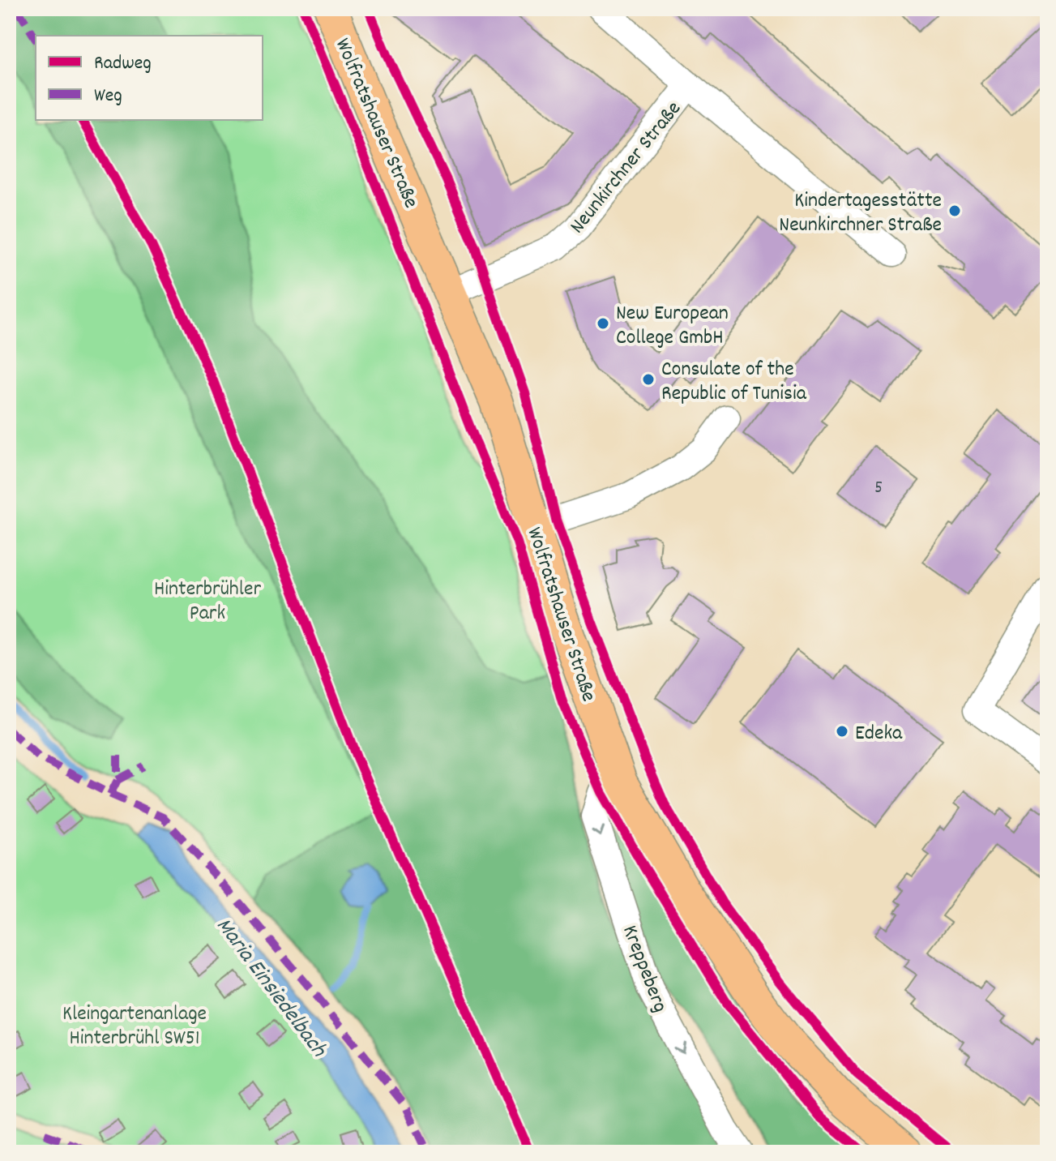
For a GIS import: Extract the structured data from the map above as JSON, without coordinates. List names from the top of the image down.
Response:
{
  "streets": {
    "main road": ["Wolfratshauser Straße"],
    "street": ["Neunkirchner Straße", "Kreppeberg"]
  },
  "crossings": [
    ["Wolfratshauser Straße", "Neunkirchner Straße"],
    ["Wolfratshauser Straße", "Kreppeberg"]
  ],
  "one_way": ["Kreppeberg"],
  "water": ["Maria Einsiedelbach"],
  "parks": ["Hinterbrühler Park", "Kleingartenanlage Hinterbrühl SW51"],
  "places": [
    "Kindertagesstätte Neunkirchner Straße",
    "New European College GmbH",
    "Consulate of the Republic of Tunisia",
    "Edeka"
  ],
  "house_numbers": ["5"],
  "legend": ["Radweg", "Weg"]
}
